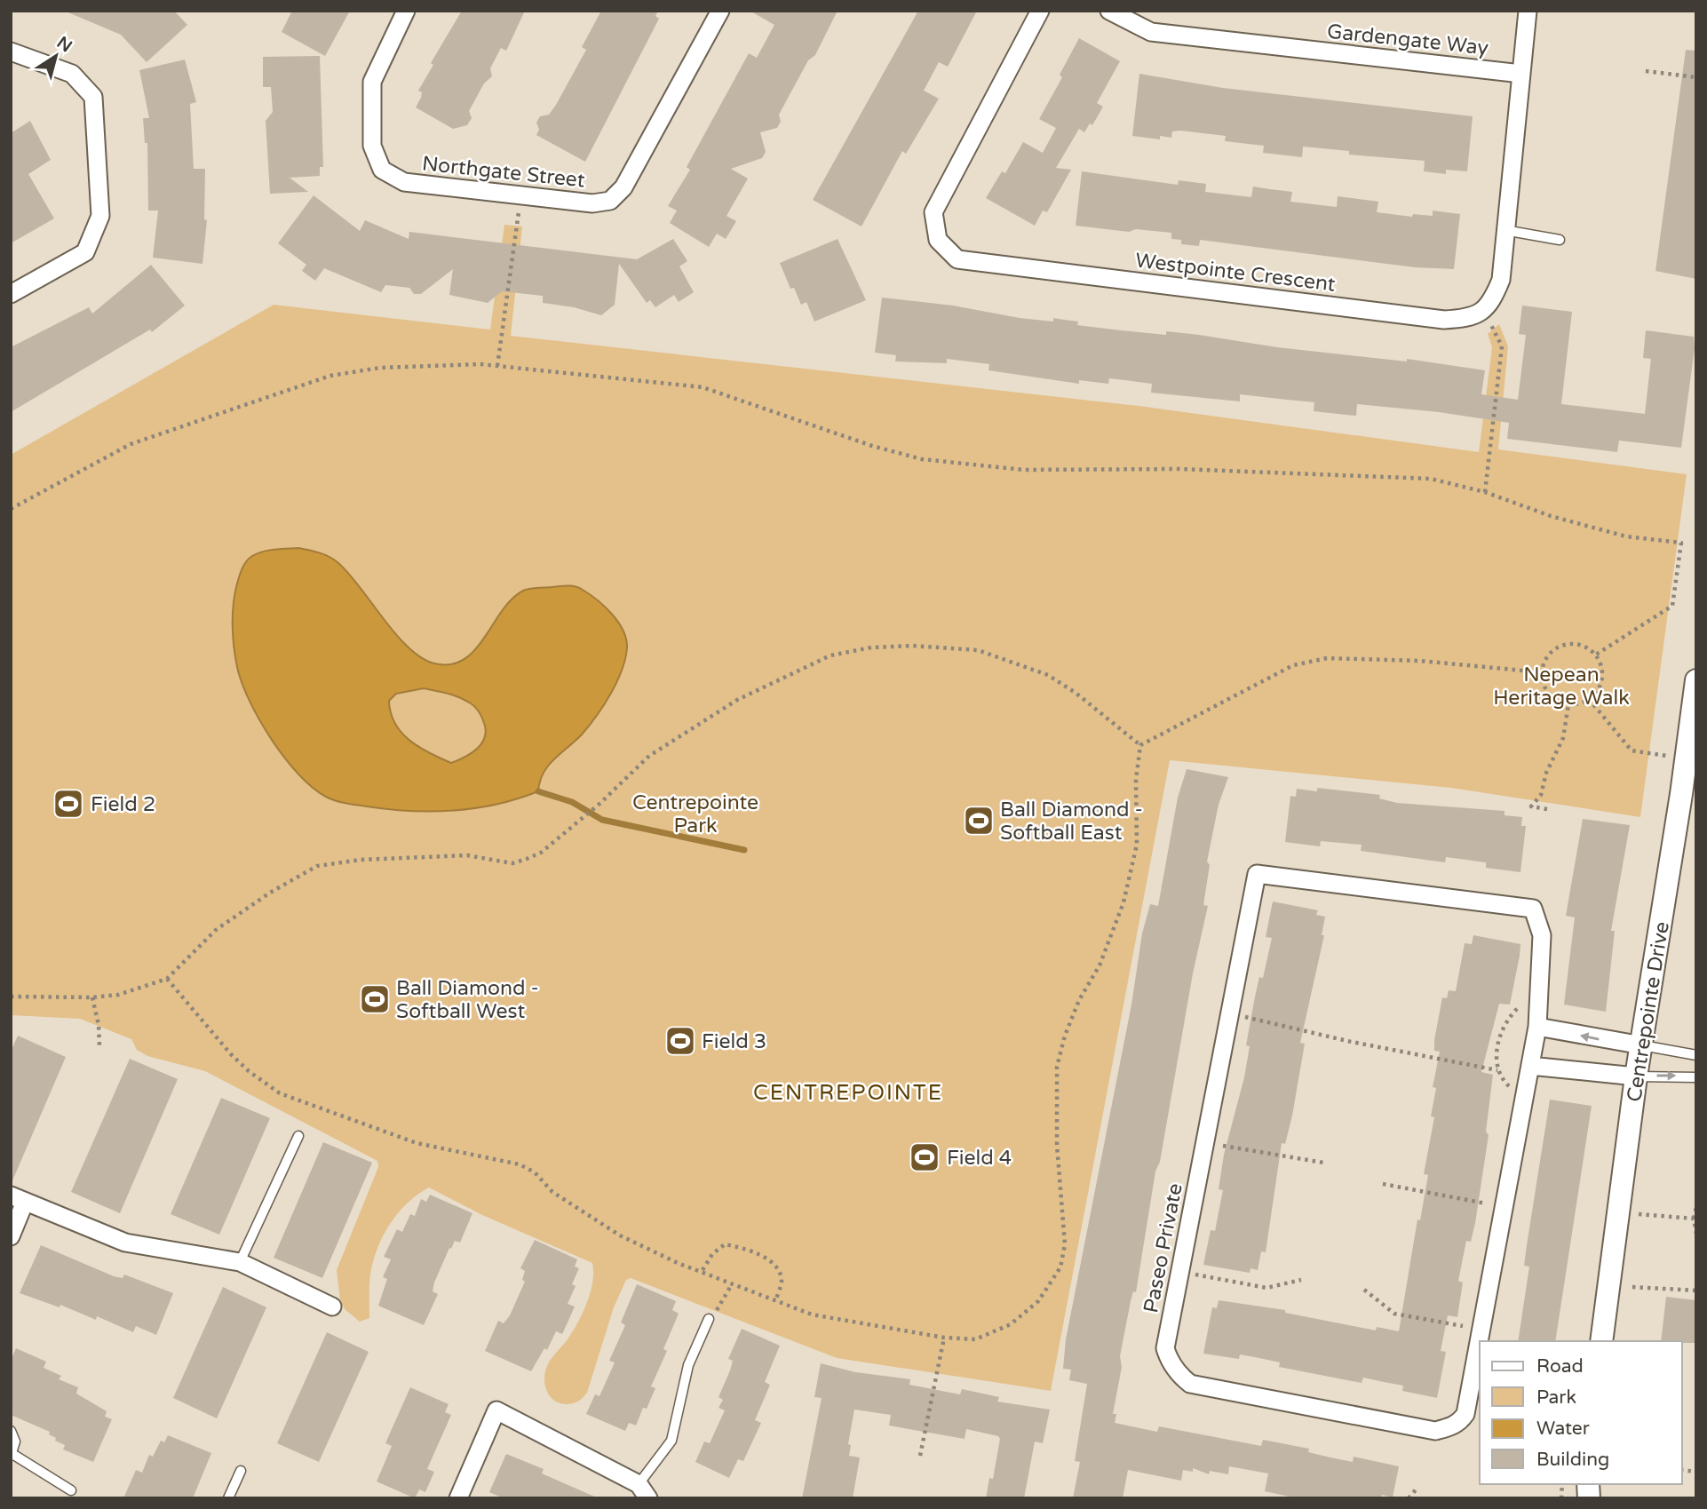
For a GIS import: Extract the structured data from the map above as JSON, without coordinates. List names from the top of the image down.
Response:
{
  "streets": {
    "street": [
      "Gardengate Way",
      "Northgate Street",
      "Westpointe Crescent",
      "Centrepointe Drive",
      "Paseo Private"
    ]
  },
  "districts": ["CENTREPOINTE"],
  "parks": ["Nepean Heritage Walk", "Centrepointe Park"],
  "places": {
    "sports": [
      "Field 2",
      "Ball Diamond - Softball East",
      "Ball Diamond - Softball West",
      "Field 3",
      "Field 4"
    ]
  },
  "legend": [
    "Road",
    "Park",
    "Water",
    "Building"
  ],
  "north": "top right"
}
